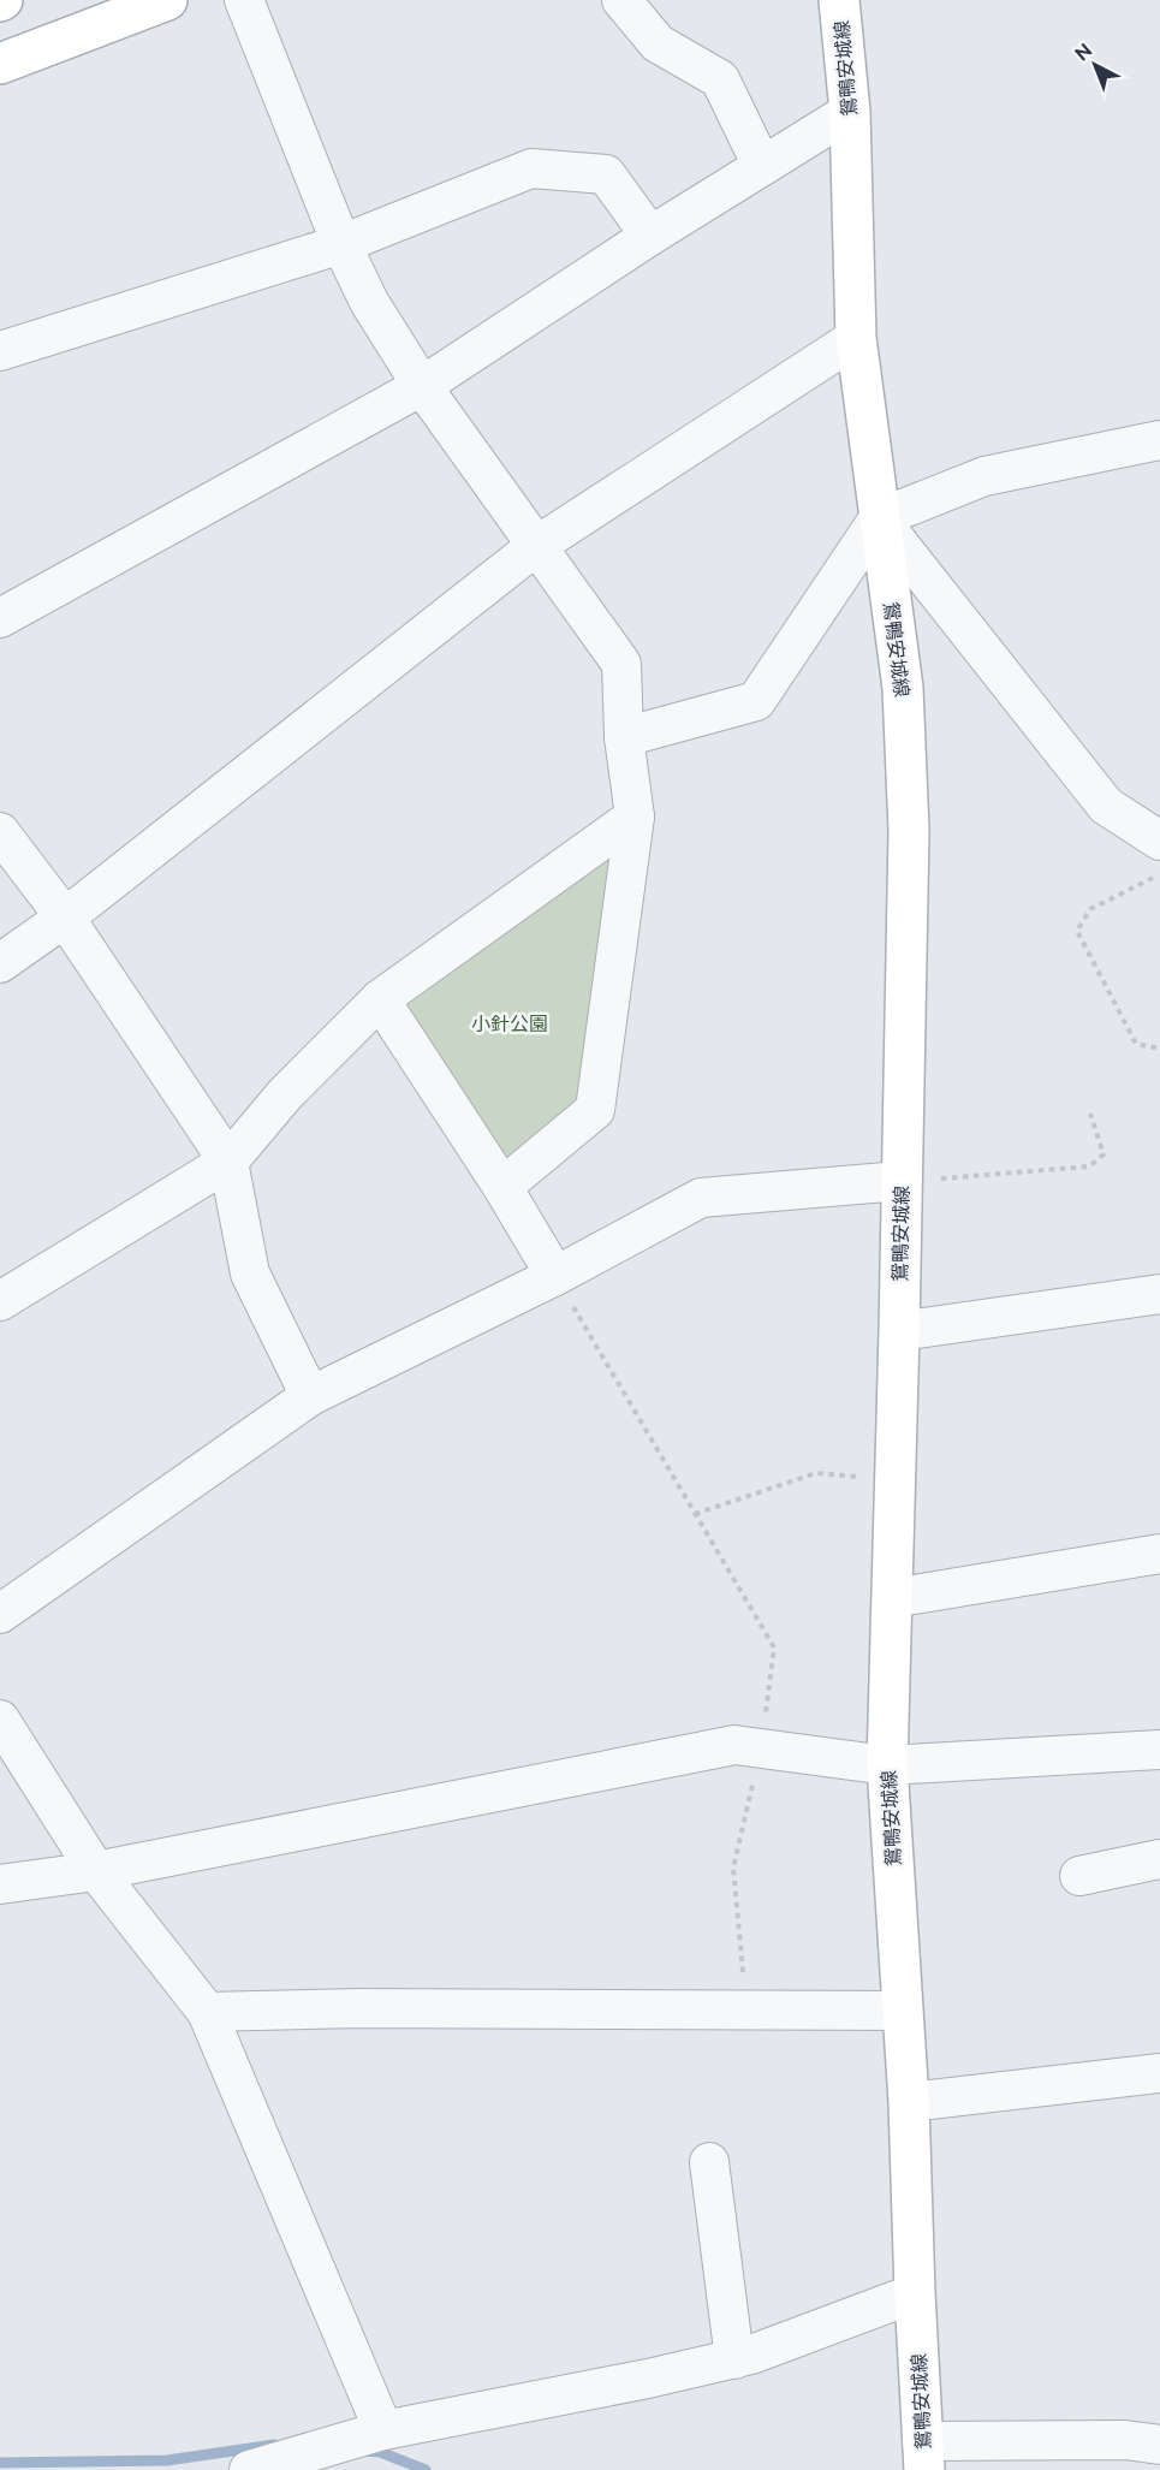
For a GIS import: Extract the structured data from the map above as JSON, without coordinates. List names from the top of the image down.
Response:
{
  "streets": {
    "main road": ["鴛鴨安城線"]
  },
  "parks": ["小針公園"],
  "north": "top left"
}
